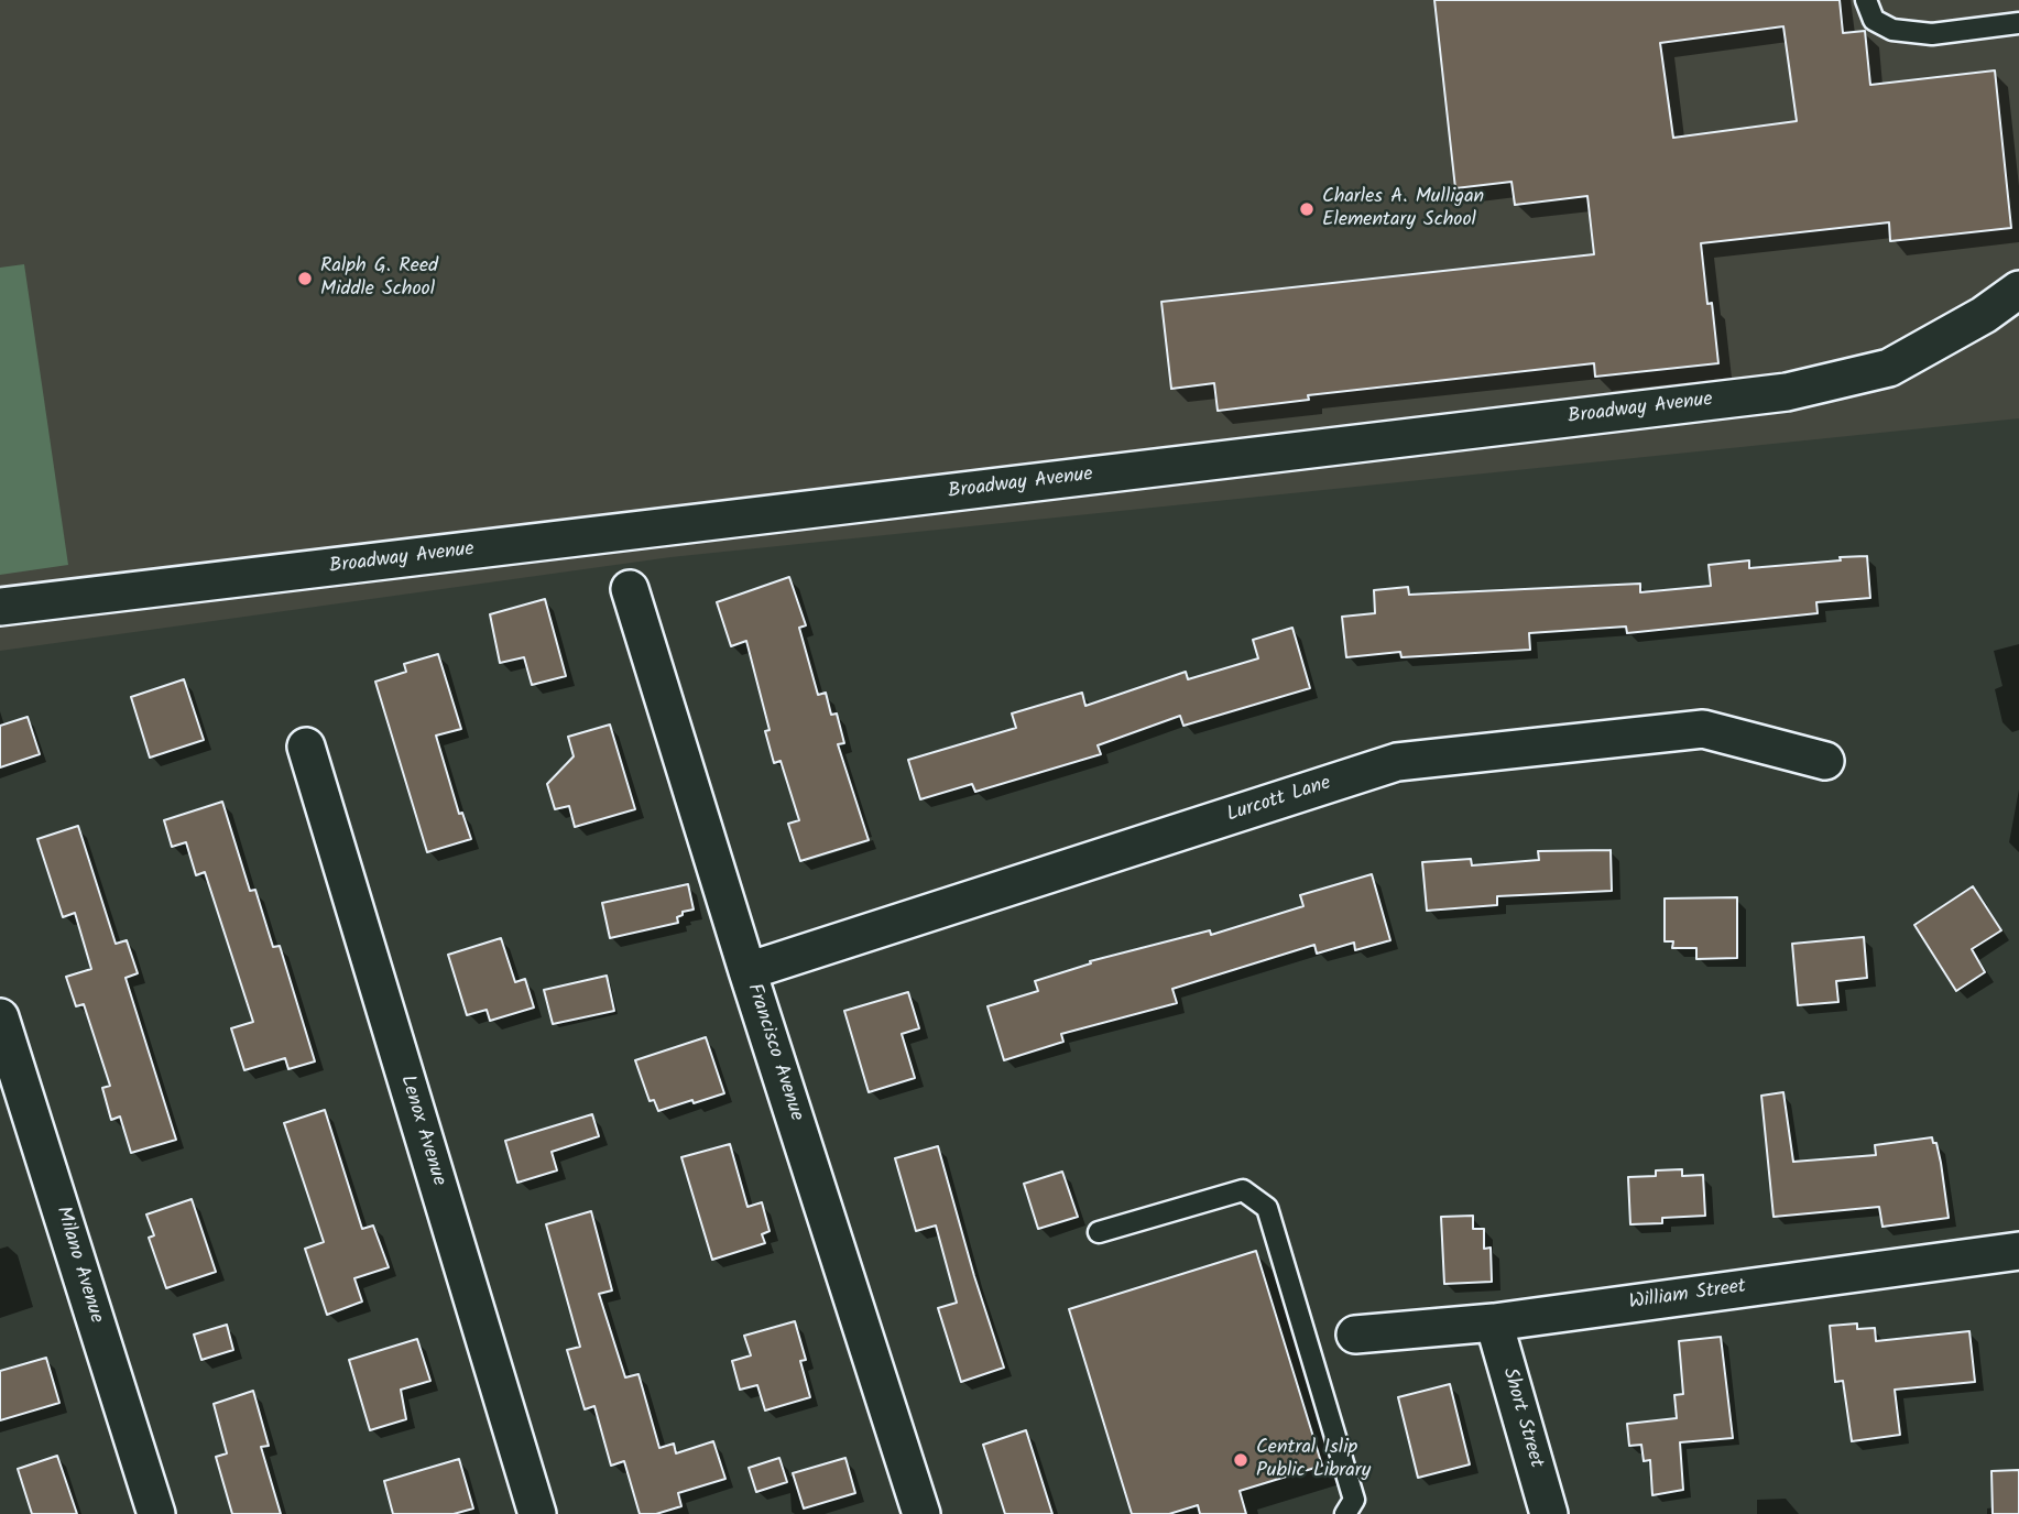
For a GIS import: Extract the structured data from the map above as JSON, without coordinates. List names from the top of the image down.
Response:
{
  "streets": {
    "street": [
      "Broadway Avenue",
      "Lurcott Lane",
      "Francisco Avenue",
      "Lenox Avenue",
      "Milano Avenue",
      "William Street",
      "Short Street"
    ]
  },
  "crossings": [
    ["Lurcott Lane", "Francisco Avenue"],
    ["William Street", "Short Street"]
  ],
  "places": ["Charles A. Mulligan Elementary School", "Ralph G. Reed Middle School", "Central Islip Public Library"]
}
